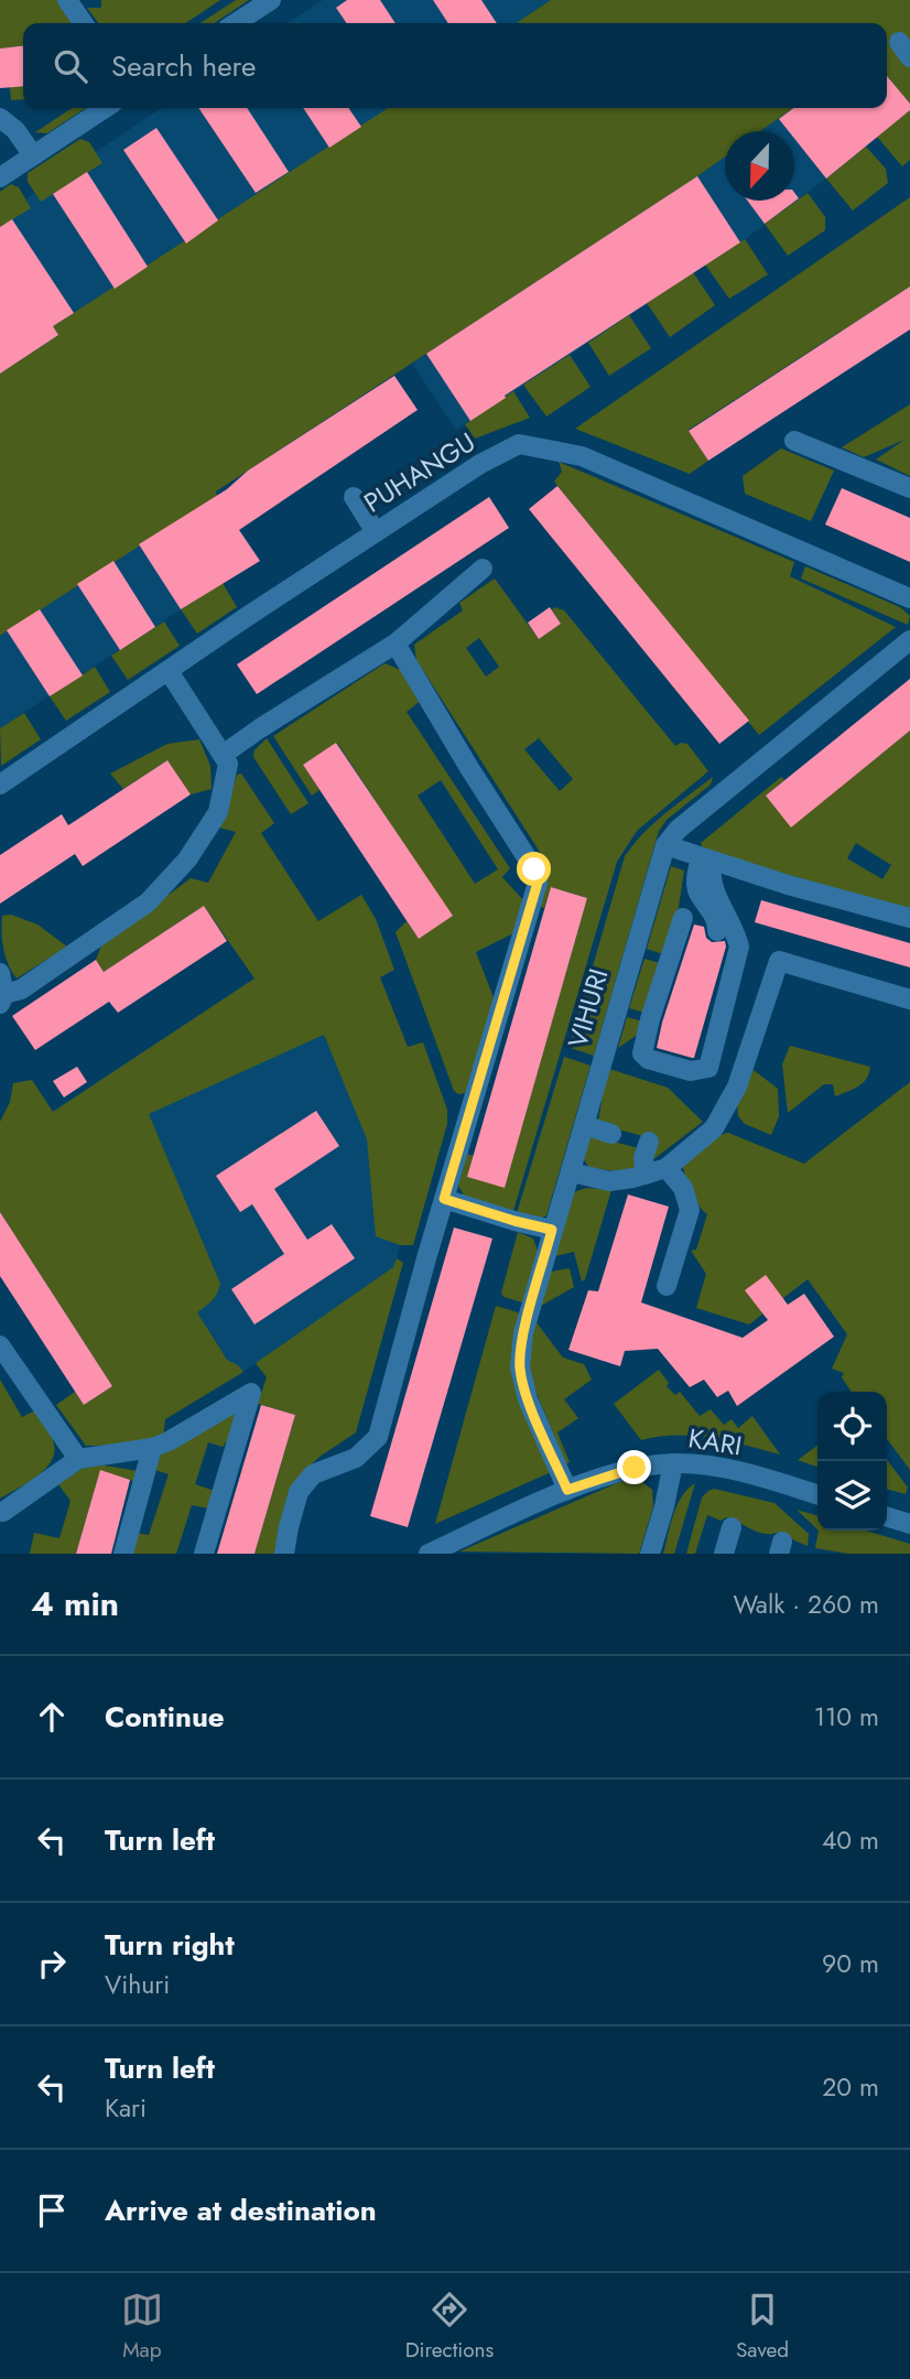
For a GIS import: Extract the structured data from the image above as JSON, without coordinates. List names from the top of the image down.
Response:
{
  "streets": {
    "street": ["PUHANGU", "VIHURI", "KARI"]
  },
  "crossings": [
    ["VIHURI", "KARI"]
  ],
  "north": "bottom",
  "page": {
    "search": "Search here",
    "heading": ["4 min", "Walk · 260 m"],
    "list": [
      ["Continue", "110 m"],
      ["Turn left", "40 m"],
      ["Turn right", "Vihuri", "90 m"],
      ["Turn left", "Kari", "20 m"],
      "Arrive at destination"
    ],
    "nav": ["Map", "Directions", "Saved"]
  }
}
